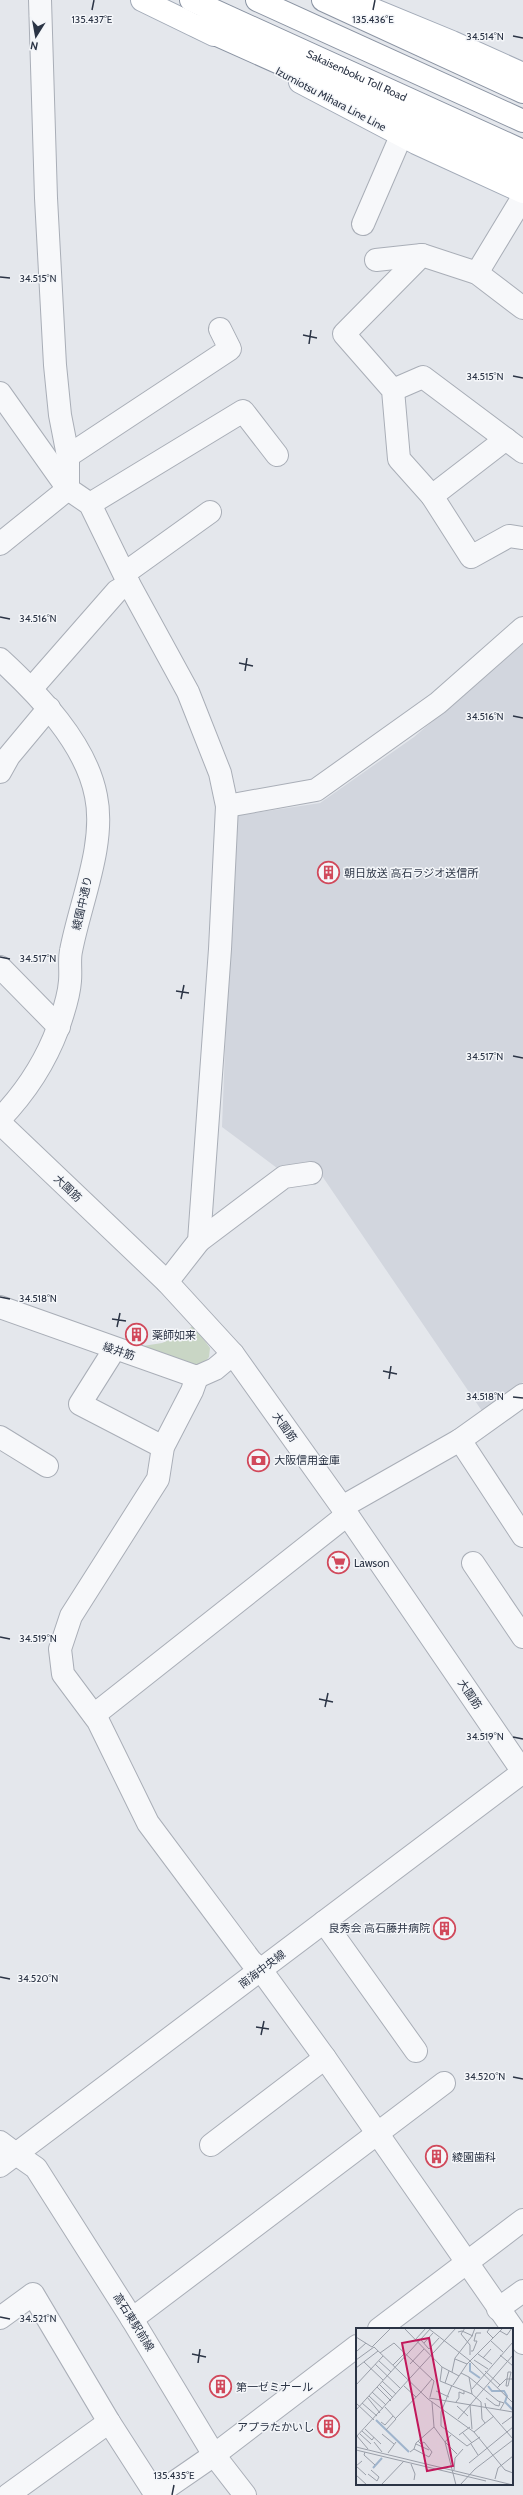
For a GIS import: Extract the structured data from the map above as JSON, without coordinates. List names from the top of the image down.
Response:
{
  "streets": {
    "main road": ["Sakaisenboku Toll Road", "Izumiotsu Mihara Line Line"],
    "street": [
      "綾園中通り",
      "大園筋",
      "綾井筋",
      "南海中央線",
      "高石東駅前線"
    ]
  },
  "crossings": [
    ["大園筋", "南海中央線"],
    ["南海中央線", "高石東駅前線"]
  ],
  "places": {
    "building": [
      "朝日放送 高石ラジオ送信所",
      "薬師如来",
      "良秀会 高石藤井病院",
      "綾園歯科",
      "第一ゼミナール",
      "アプラたかいし"
    ],
    "bank": ["大阪信用金庫"],
    "supermarket": ["Lawson"]
  },
  "north": "bottom",
  "coordinates": [
    "135.437°E",
    "135.436°E",
    "34.514°N",
    "34.515°N",
    "34.516°N",
    "34.517°N",
    "34.518°N",
    "34.519°N",
    "34.520°N",
    "34.521°N",
    "135.435°E"
  ]
}
